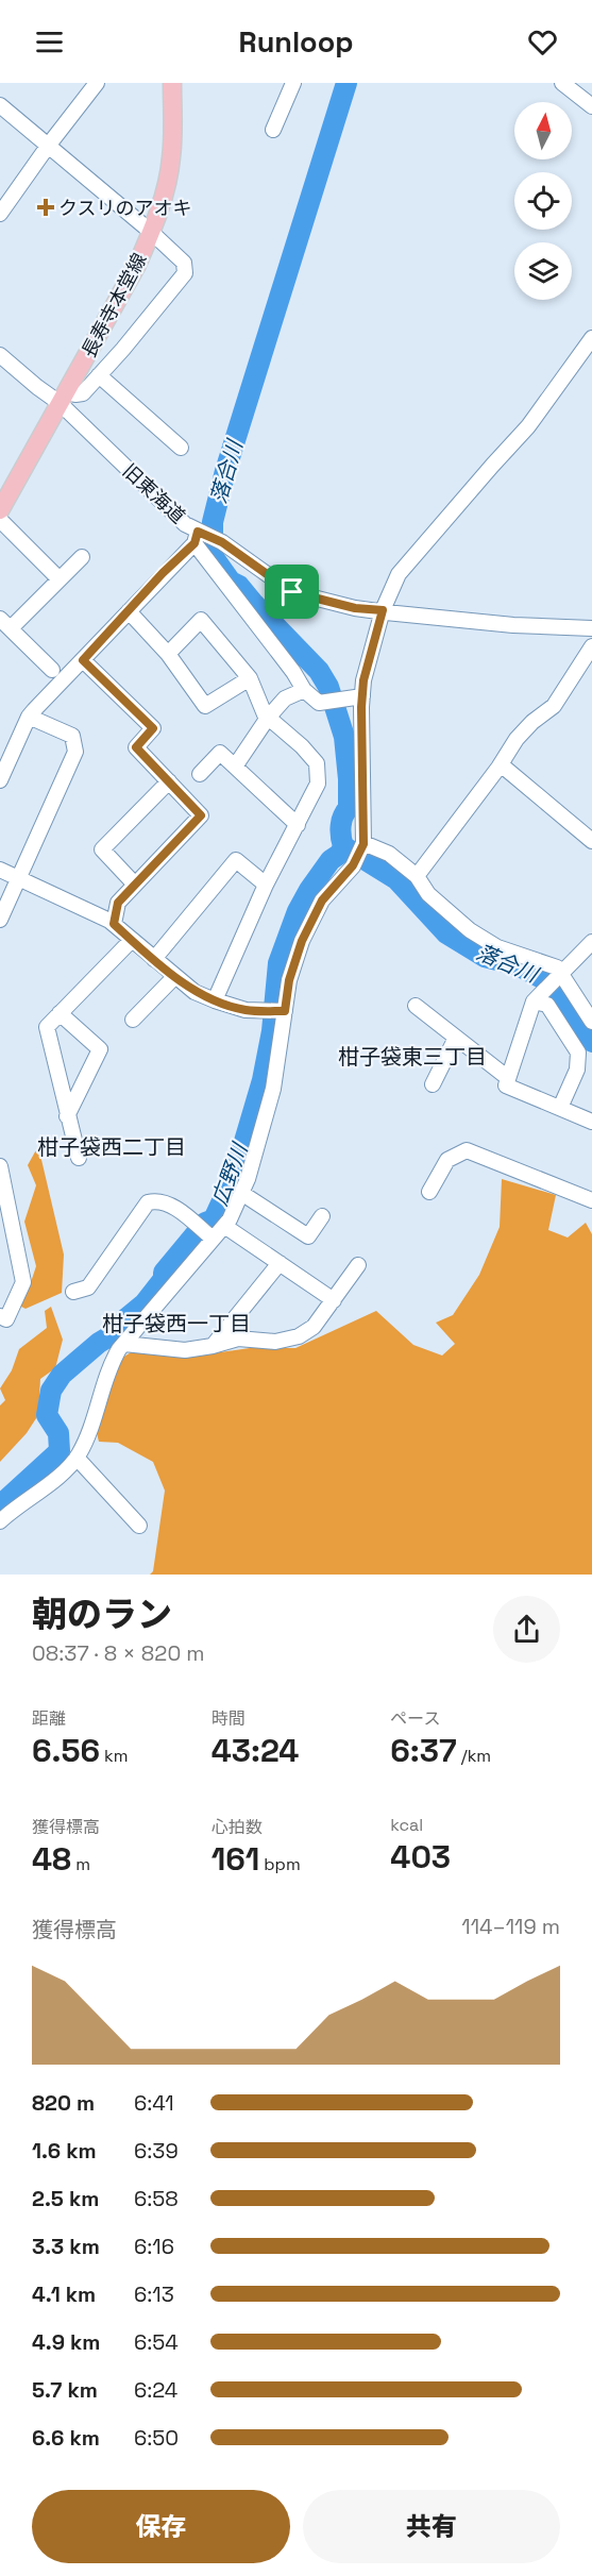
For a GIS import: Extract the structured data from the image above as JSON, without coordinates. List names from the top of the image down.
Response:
{
  "streets": {
    "main road": ["長寿寺本堂線"],
    "street": ["旧東海道"]
  },
  "crossings": [
    ["長寿寺本堂線", "旧東海道"]
  ],
  "districts": ["柑子袋東三丁目", "柑子袋西二丁目", "柑子袋西一丁目"],
  "water": ["落合川", "広野川"],
  "places": {
    "health": ["クスリのアオキ"]
  },
  "north": "top",
  "page": {
    "header": "Runloop",
    "heading": ["朝のラン", "08:37 · 8 × 820 m"],
    "stats": [
      ["距離", "6.56 km"],
      ["時間", "43:24"],
      ["ペース", "6:37 /km"],
      ["獲得標高", "48 m"],
      ["心拍数", "161 bpm"],
      ["kcal", "403"]
    ],
    "chart": ["獲得標高", "114–119 m"],
    "list": [
      {
        "name": "820 m",
        "note": "6:41"
      },
      {
        "name": "1.6 km",
        "note": "6:39"
      },
      {
        "name": "2.5 km",
        "note": "6:58"
      },
      {
        "name": "3.3 km",
        "note": "6:16"
      },
      {
        "name": "4.1 km",
        "note": "6:13"
      },
      {
        "name": "4.9 km",
        "note": "6:54"
      },
      {
        "name": "5.7 km",
        "note": "6:24"
      },
      {
        "name": "6.6 km",
        "note": "6:50"
      }
    ],
    "buttons": ["保存", "共有"]
  }
}
